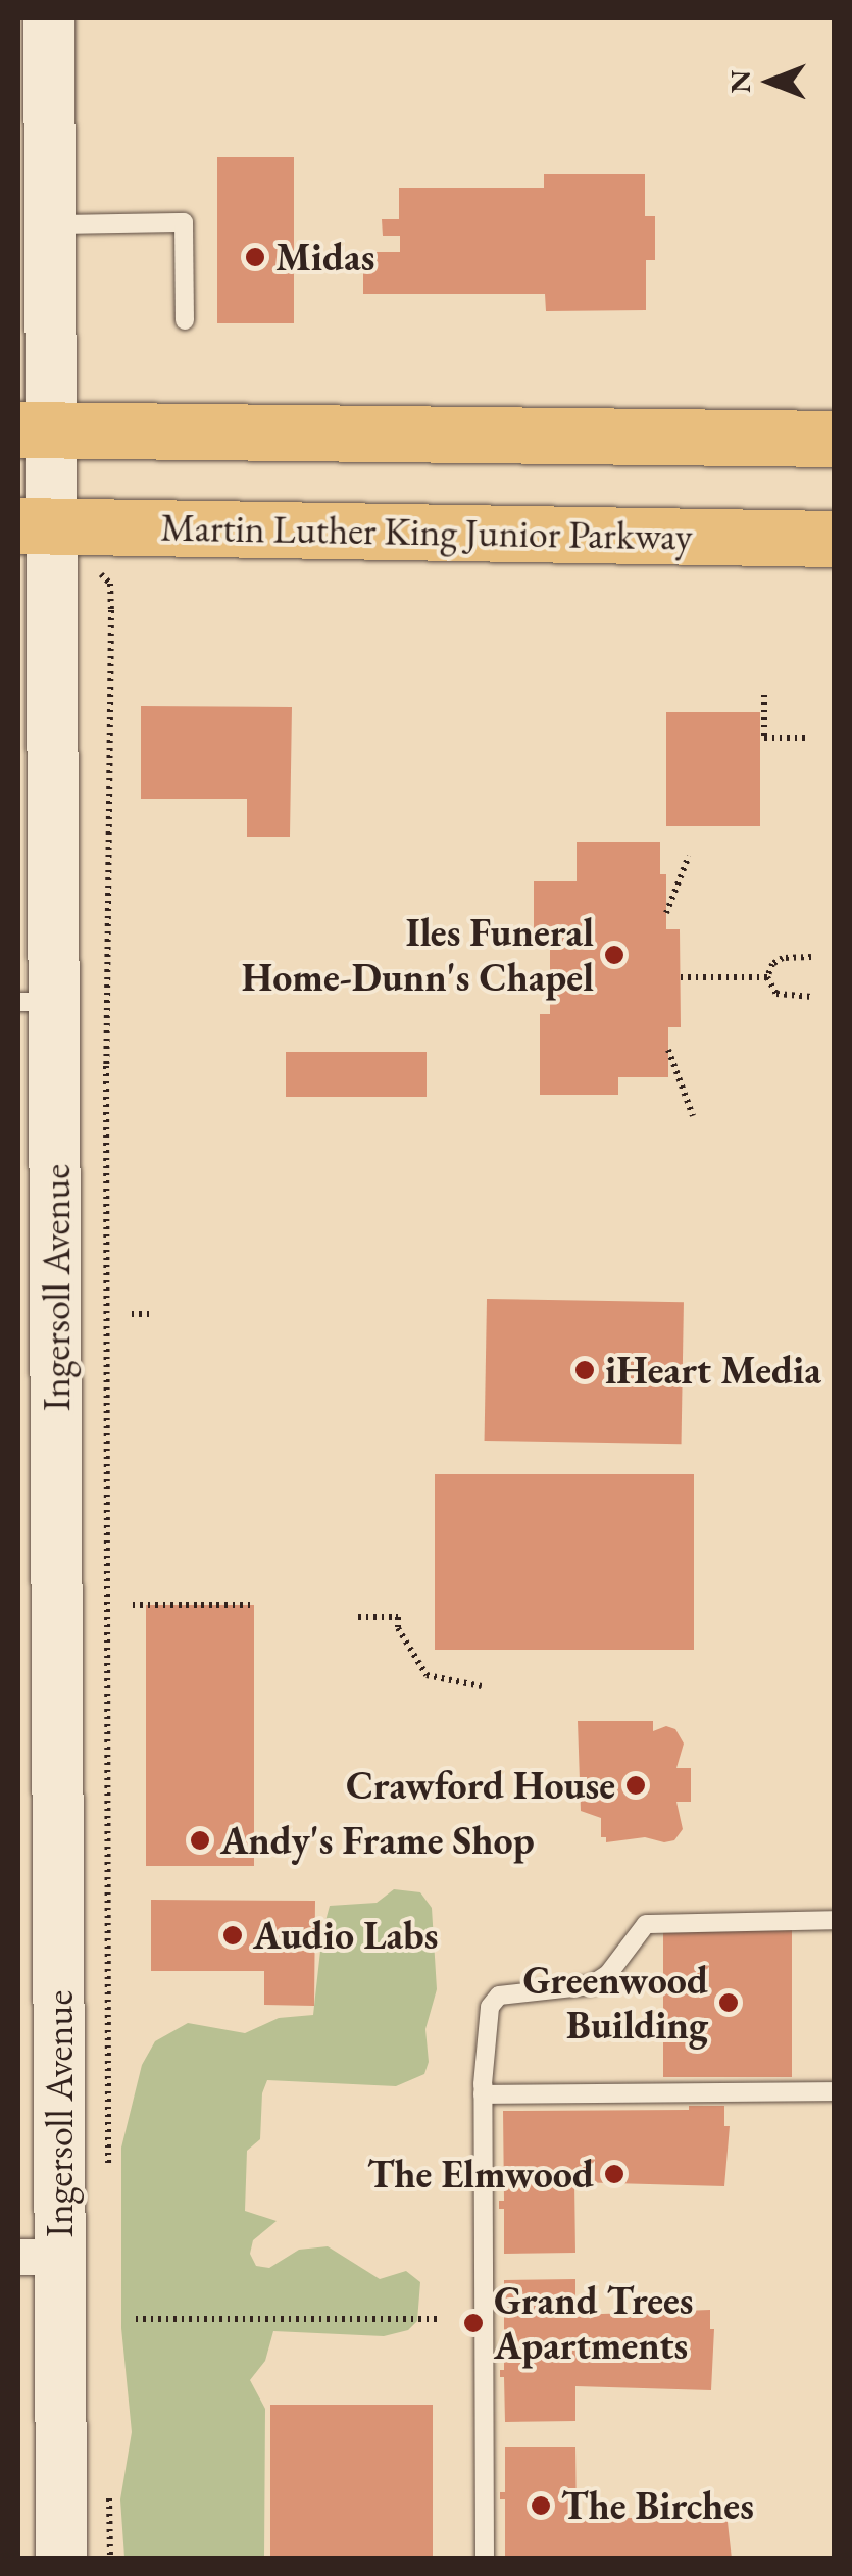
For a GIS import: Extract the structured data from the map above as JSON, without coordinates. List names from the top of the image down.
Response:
{
  "streets": {
    "main road": ["Martin Luther King Junior Parkway", "Ingersoll Avenue"]
  },
  "crossings": [
    ["Martin Luther King Junior Parkway", "Ingersoll Avenue"]
  ],
  "places": [
    "Midas",
    "Iles Funeral Home-Dunn's Chapel",
    "iHeart Media",
    "Crawford House",
    "Andy's Frame Shop",
    "Audio Labs",
    "Greenwood Building",
    "The Elmwood",
    "Grand Trees Apartments",
    "The Birches"
  ],
  "north": "left"
}
